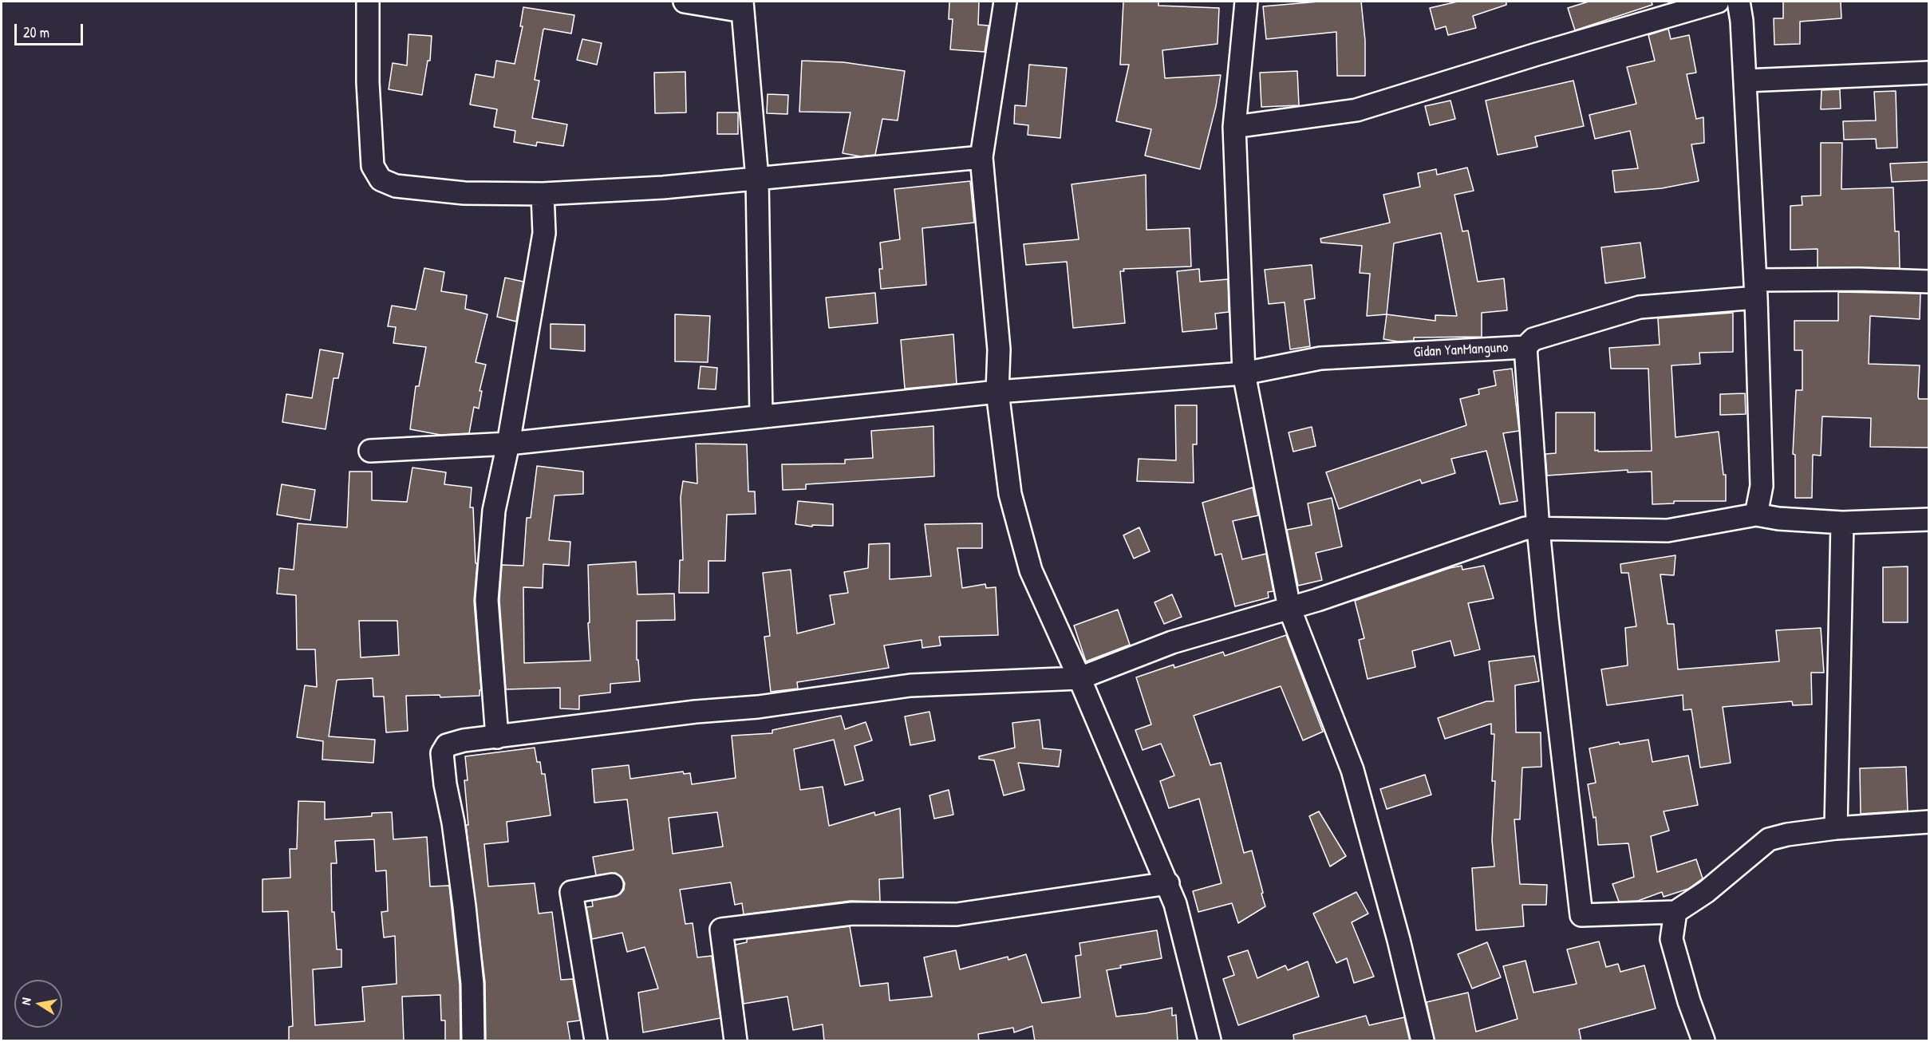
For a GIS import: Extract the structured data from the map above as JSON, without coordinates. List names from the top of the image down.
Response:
{
  "streets": {
    "street": ["Gidan YanManguno"]
  },
  "scale_bar": "20 m",
  "north": "left"
}
